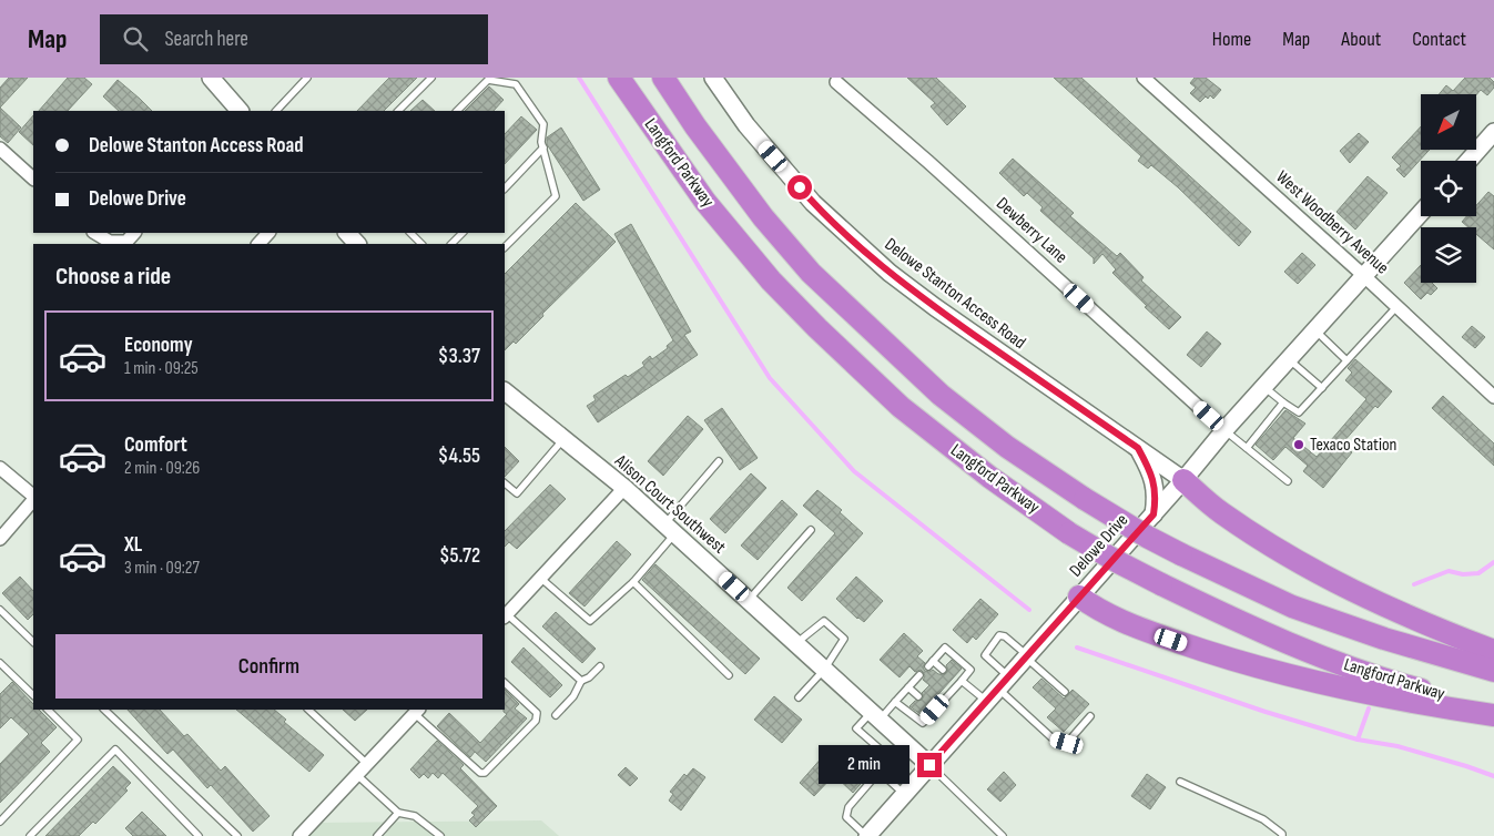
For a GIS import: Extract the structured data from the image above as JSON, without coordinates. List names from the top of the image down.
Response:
{
  "streets": {
    "highway": ["Langford Parkway"],
    "street": [
      "West Woodberry Avenue",
      "Dewberry Lane",
      "Delowe Stanton Access Road",
      "Alison Court Southwest",
      "Delowe Drive"
    ]
  },
  "crossings": [
    ["West Woodberry Avenue", "Delowe Drive"],
    ["Dewberry Lane", "Delowe Drive"],
    ["Delowe Stanton Access Road", "Delowe Drive"],
    ["Alison Court Southwest", "Delowe Drive"]
  ],
  "places": ["Texaco Station"],
  "north": "bottom left",
  "page": {
    "header": "Map",
    "search": "Search here",
    "nav": [
      "Home",
      "Map",
      "About",
      "Contact"
    ],
    "banner": ["Delowe Stanton Access Road", "Delowe Drive"],
    "heading": "Choose a ride",
    "list": [
      {
        "name": "Economy",
        "note": "1 min · 09:25",
        "value": "$3.37"
      },
      {
        "name": "Comfort",
        "note": "2 min · 09:26",
        "value": "$4.55"
      },
      {
        "name": "XL",
        "note": "3 min · 09:27",
        "value": "$5.72"
      }
    ],
    "buttons": "Confirm",
    "bubble": "2 min"
  }
}
